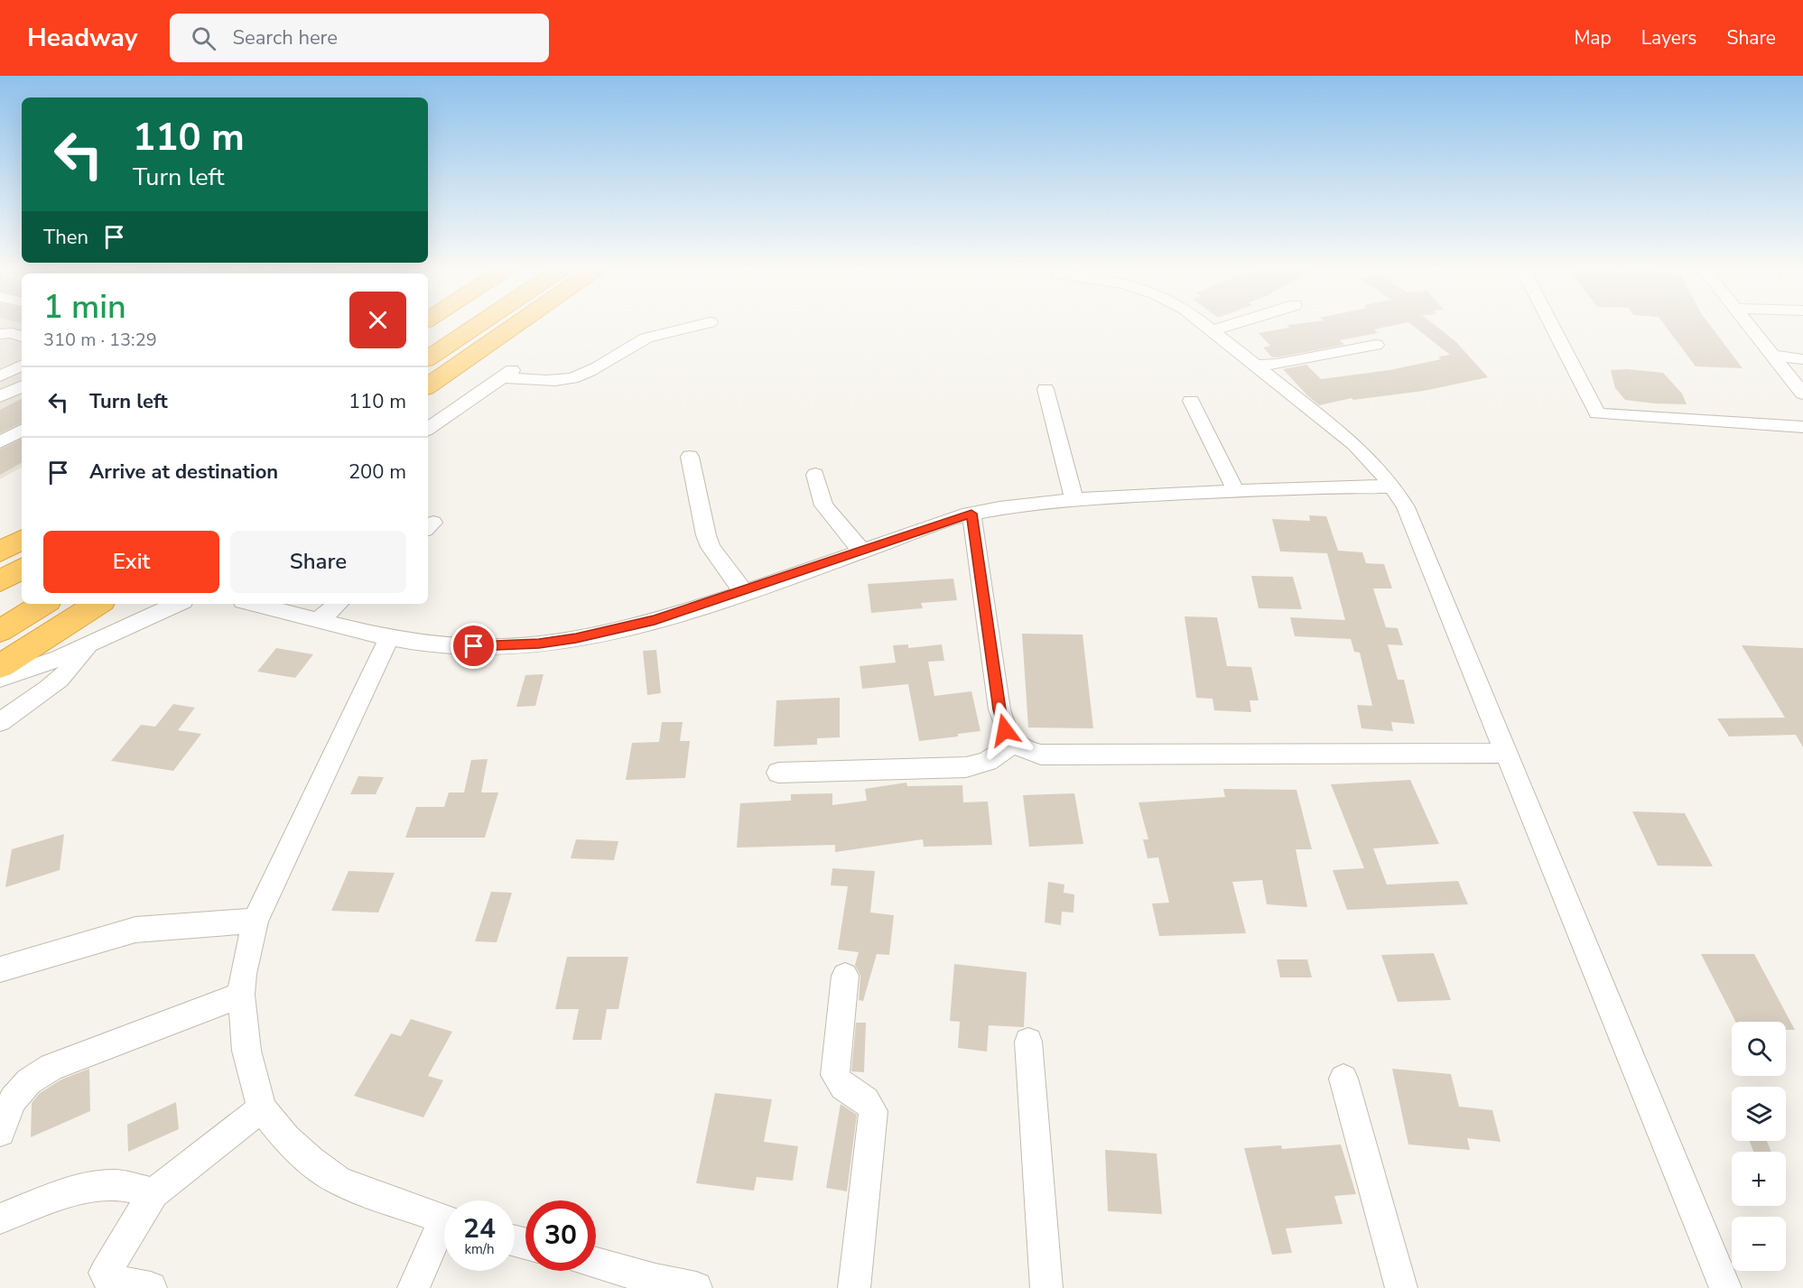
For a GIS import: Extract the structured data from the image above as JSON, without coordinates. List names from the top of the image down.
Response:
{
  "page": {
    "header": "Headway",
    "search": "Search here",
    "nav": ["Map", "Layers", "Share"],
    "turn": ["110 m", "Turn left"],
    "then": "Then",
    "heading": ["1 min", "310 m · 13:29"],
    "list": [
      {
        "name": "Turn left",
        "value": "110 m"
      },
      {
        "name": "Arrive at destination",
        "value": "200 m"
      }
    ],
    "buttons": ["Exit", "Share"],
    "map_buttons": ["+", "−"],
    "speed": "24 km/h",
    "limit": "30"
  }
}
